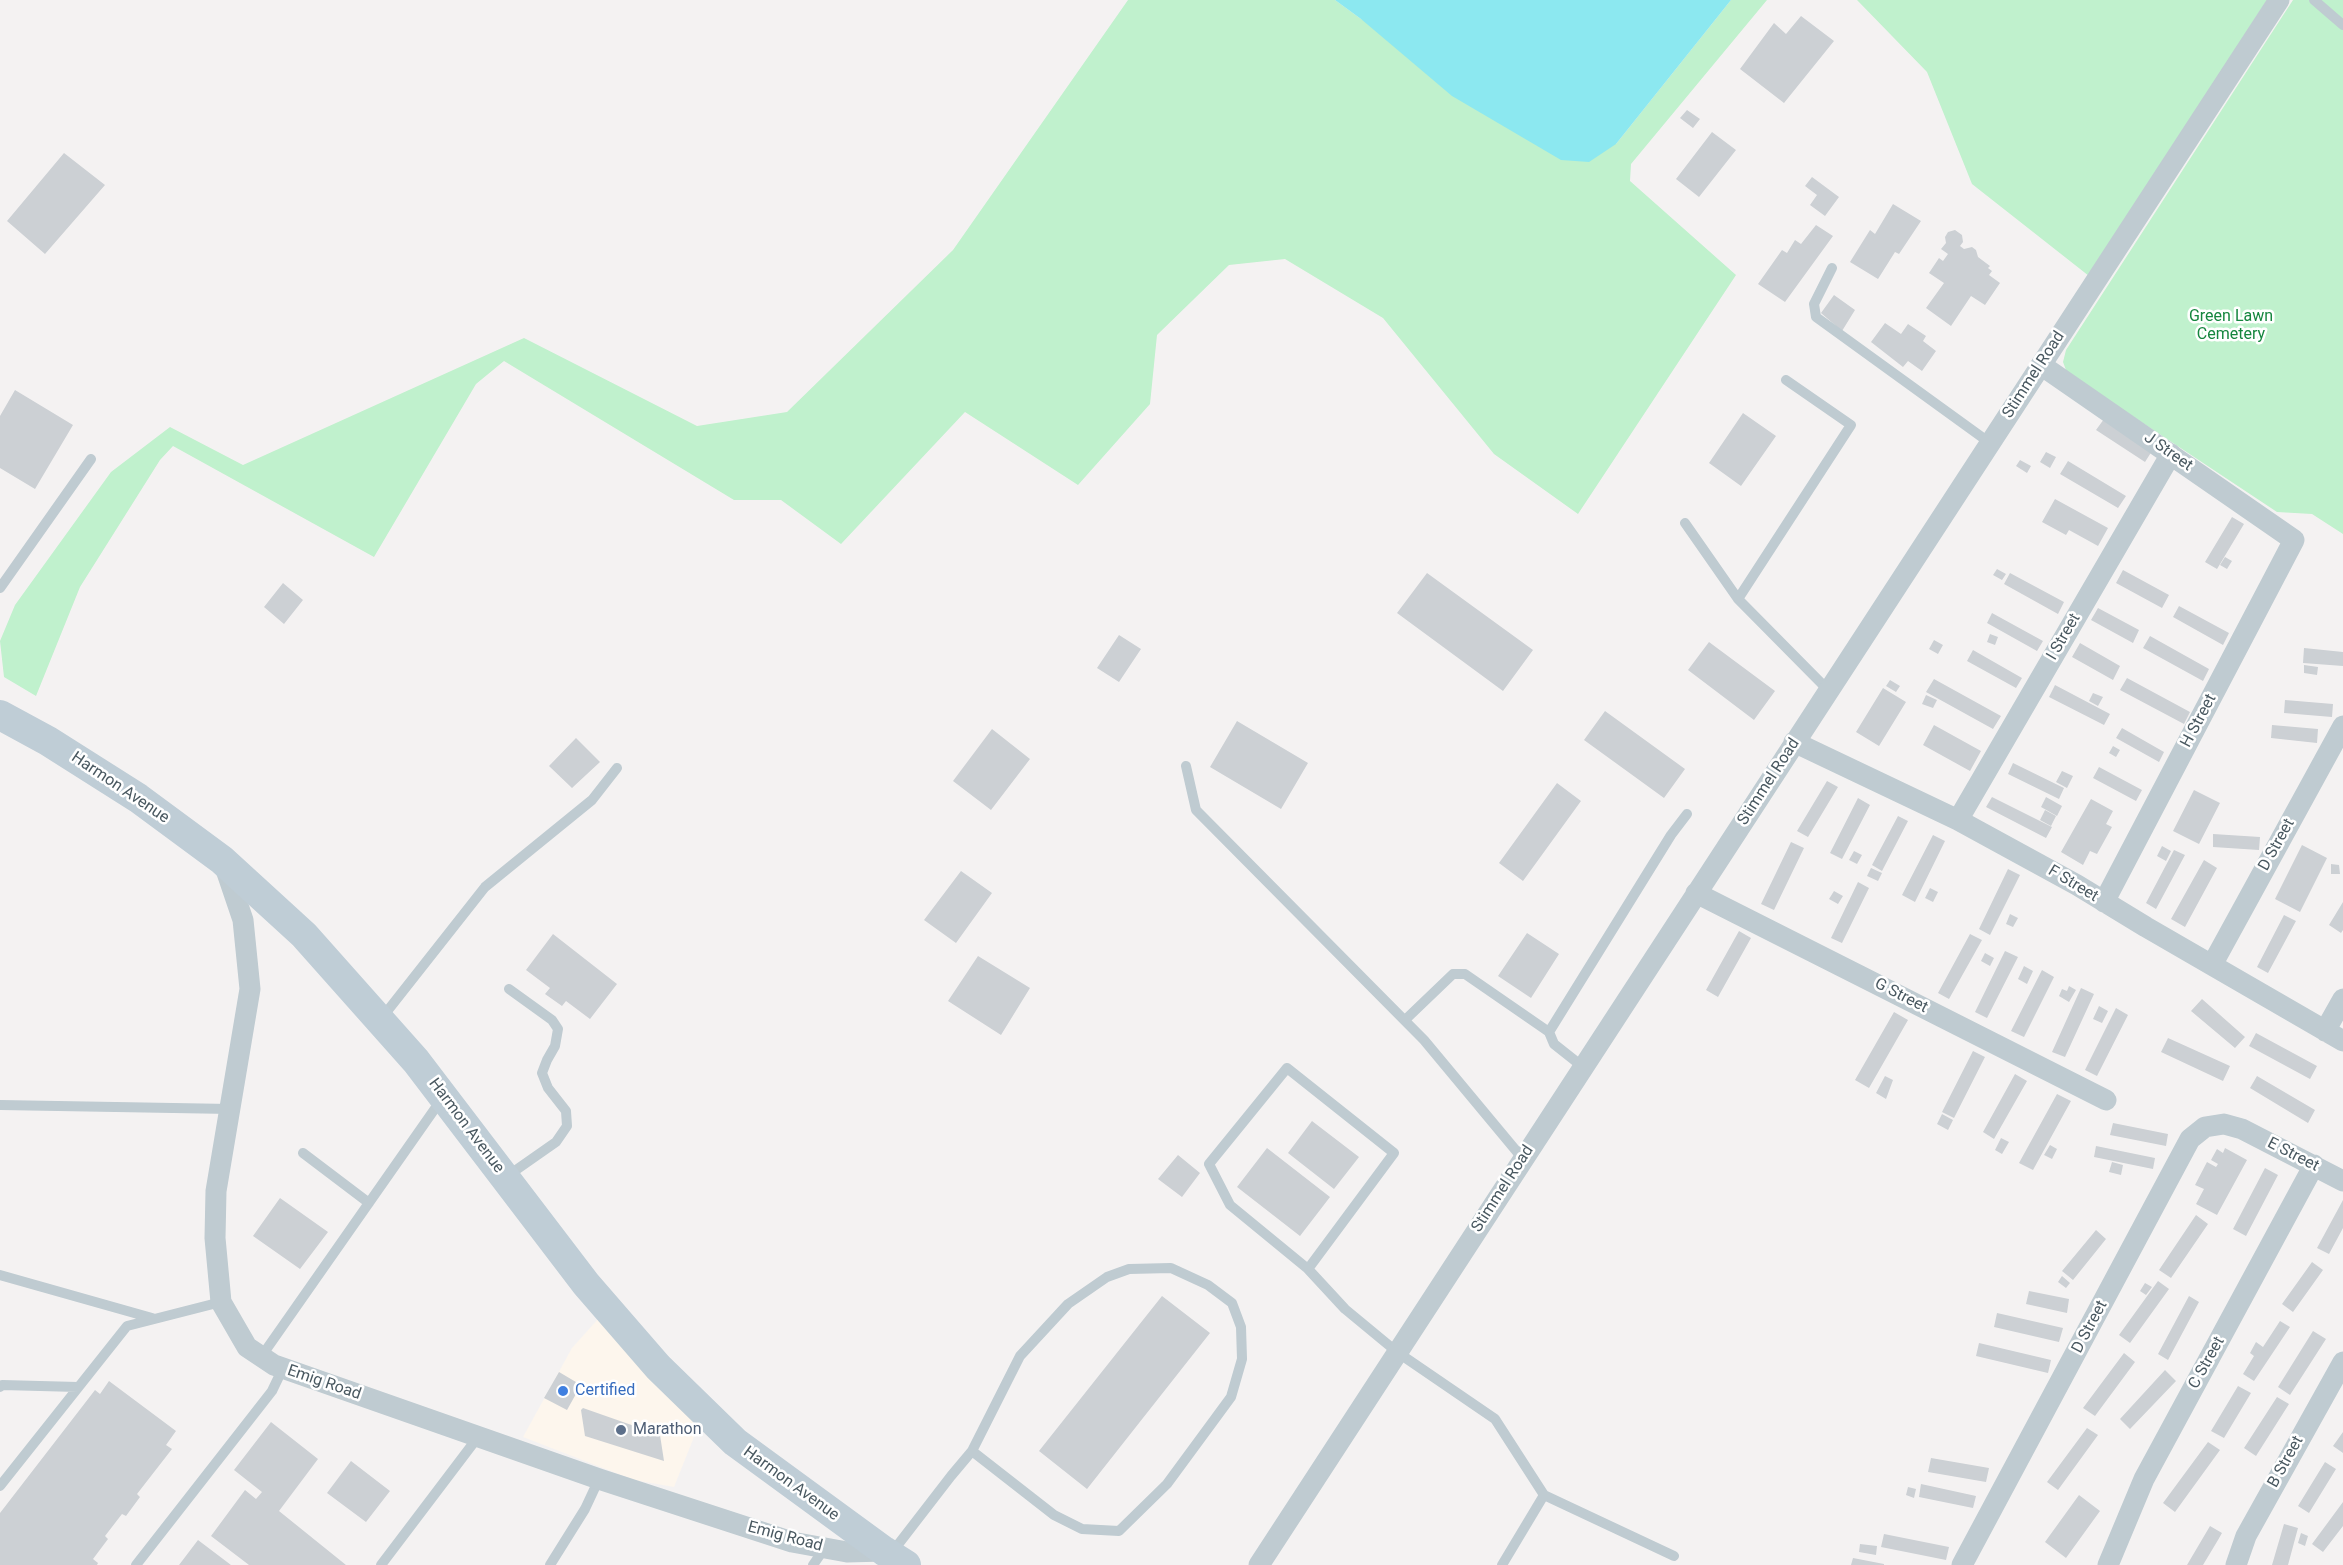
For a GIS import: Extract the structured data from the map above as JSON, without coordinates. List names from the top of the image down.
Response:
{
  "streets": {
    "main road": ["Harmon Avenue"],
    "street": [
      "Stimmel Road",
      "J Street",
      "I Street",
      "H Street",
      "D Street",
      "F Street",
      "G Street",
      "E Street",
      "C Street",
      "Emig Road",
      "B Street"
    ]
  },
  "crossings": [
    ["Stimmel Road", "J Street"],
    ["Stimmel Road", "F Street"],
    ["Stimmel Road", "G Street"],
    ["J Street", "I Street"],
    ["J Street", "H Street"],
    ["I Street", "F Street"],
    ["H Street", "F Street"],
    ["Harmon Avenue", "Emig Road"],
    ["D Street", "F Street"],
    ["D Street", "E Street"],
    ["E Street", "C Street"]
  ],
  "parks": ["Green Lawn Cemetery"],
  "places": ["Certified", "Marathon"]
}
